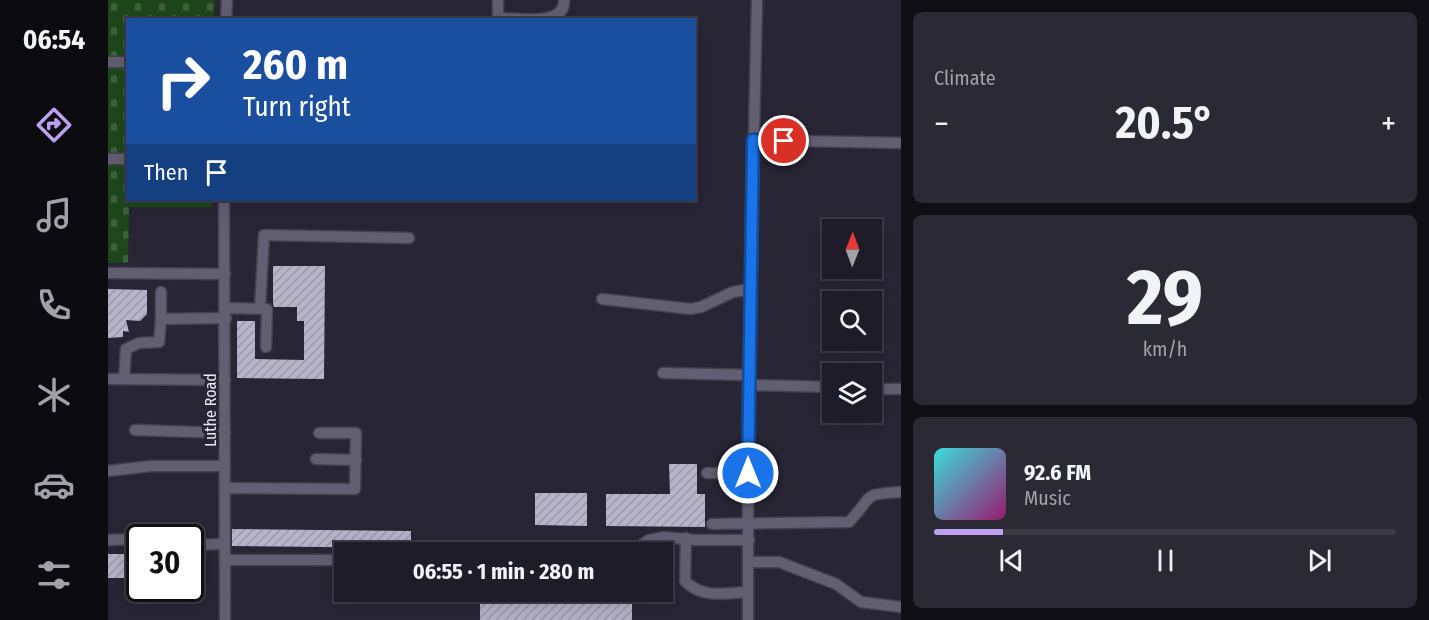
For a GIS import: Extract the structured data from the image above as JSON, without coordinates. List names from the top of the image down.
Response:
{
  "streets": {
    "street": ["Luthe Road"]
  },
  "north": "top",
  "page": {
    "tabs": "06:54",
    "tile": [
      "Climate",
      ["29", "km/h"]
    ],
    "turn": ["260 m", "Turn right"],
    "heat": ["−", "20.5°", "+"],
    "then": "Then",
    "song": ["92.6 FM", "Music"],
    "limit": "30",
    "trip": "06:55 · 1 min · 280 m"
  }
}
